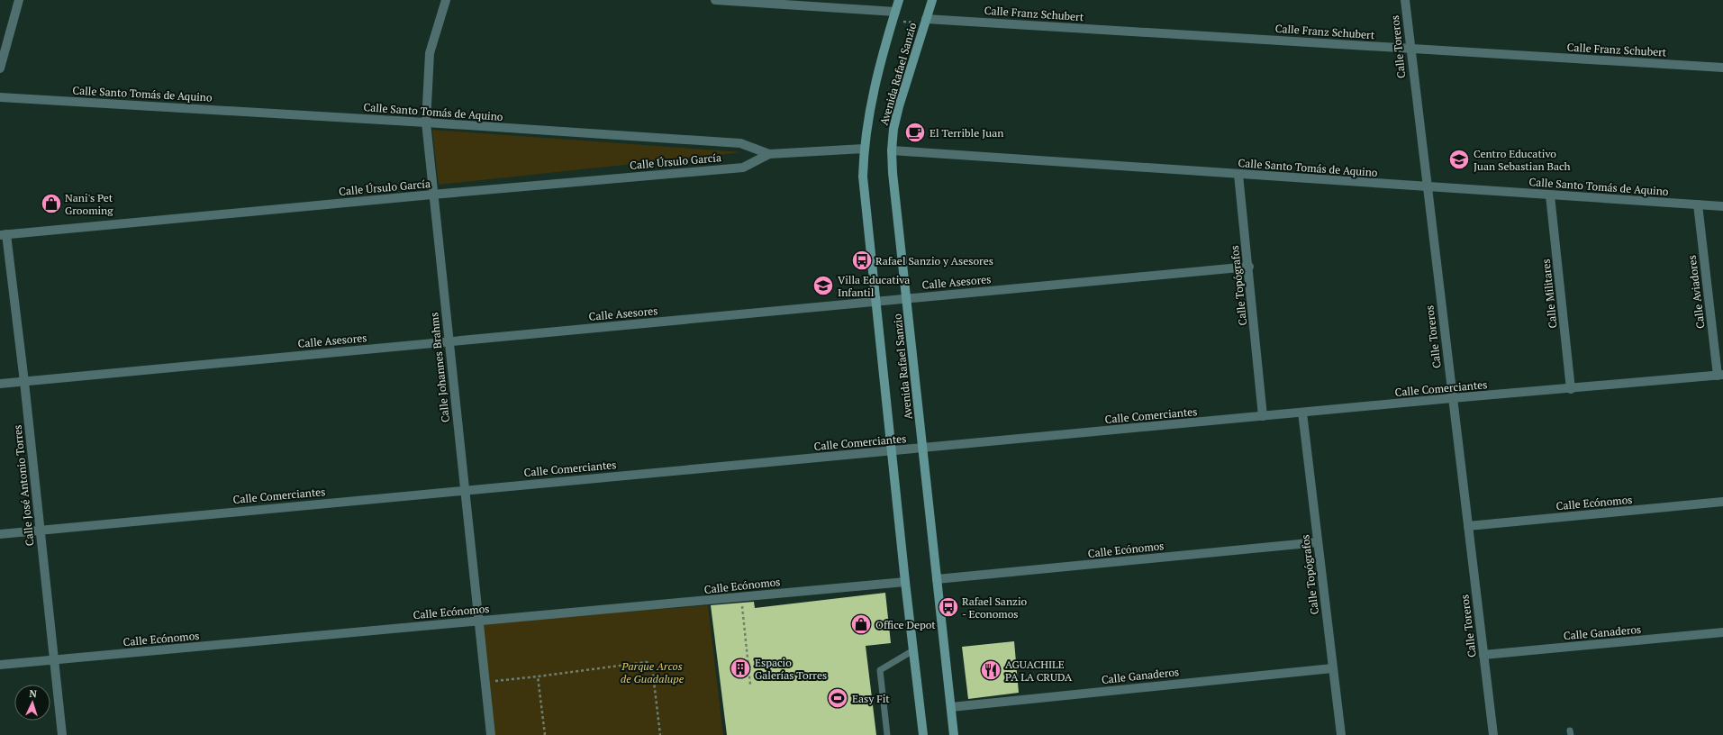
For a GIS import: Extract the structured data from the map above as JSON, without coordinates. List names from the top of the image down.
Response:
{
  "streets": {
    "main road": ["Avenida Rafael Sanzio"],
    "street": [
      "Calle Franz Schubert",
      "Calle Toreros",
      "Calle Santo Tomás de Aquino",
      "Calle Úrsulo García",
      "Calle Asesores",
      "Calle Topógrafos",
      "Calle Aviadores",
      "Calle Militares",
      "Calle Johannes Brahms",
      "Calle Comerciantes",
      "Calle José Antonio Torres",
      "Calle Ecónomos",
      "Calle Ganaderos"
    ]
  },
  "crossings": [
    ["Calle Franz Schubert", "Calle Toreros"],
    ["Calle Franz Schubert", "Avenida Rafael Sanzio"],
    ["Calle Toreros", "Calle Santo Tomás de Aquino"],
    ["Calle Toreros", "Calle Comerciantes"],
    ["Calle Toreros", "Calle Ecónomos"],
    ["Calle Toreros", "Calle Ganaderos"],
    ["Avenida Rafael Sanzio", "Calle Santo Tomás de Aquino"],
    ["Avenida Rafael Sanzio", "Calle Asesores"],
    ["Avenida Rafael Sanzio", "Calle Comerciantes"],
    ["Avenida Rafael Sanzio", "Calle Ecónomos"],
    ["Avenida Rafael Sanzio", "Calle Ganaderos"],
    ["Calle Santo Tomás de Aquino", "Calle Úrsulo García"],
    ["Calle Santo Tomás de Aquino", "Calle Topógrafos"],
    ["Calle Santo Tomás de Aquino", "Calle Aviadores"],
    ["Calle Santo Tomás de Aquino", "Calle Militares"],
    ["Calle Santo Tomás de Aquino", "Calle Johannes Brahms"],
    ["Calle Úrsulo García", "Calle Johannes Brahms"],
    ["Calle Úrsulo García", "Calle José Antonio Torres"],
    ["Calle Asesores", "Calle Topógrafos"],
    ["Calle Asesores", "Calle Johannes Brahms"],
    ["Calle Asesores", "Calle José Antonio Torres"],
    ["Calle Topógrafos", "Calle Comerciantes"],
    ["Calle Topógrafos", "Calle Ecónomos"],
    ["Calle Topógrafos", "Calle Ganaderos"],
    ["Calle Aviadores", "Calle Comerciantes"],
    ["Calle Militares", "Calle Comerciantes"],
    ["Calle Johannes Brahms", "Calle Comerciantes"],
    ["Calle Johannes Brahms", "Calle Ecónomos"],
    ["Calle Comerciantes", "Calle José Antonio Torres"],
    ["Calle José Antonio Torres", "Calle Ecónomos"]
  ],
  "parks": ["Parque Arcos de Guadalupe"],
  "places": {
    "cafe": ["El Terrible Juan"],
    "school or university": ["Centro Educativo Juan Sebastian Bach", "Villa Educativa Infantil"],
    "shop": ["Nani's Pet Grooming", "Office Depot"],
    "bus stop": ["Rafael Sanzio y Asesores", "Rafael Sanzio - Economos"],
    "building": ["Espacio Galerías Torres"],
    "restaurant": ["AGUACHILE PA LA CRUDA"],
    "sports": ["Easy Fit"]
  },
  "north": "top"
}
